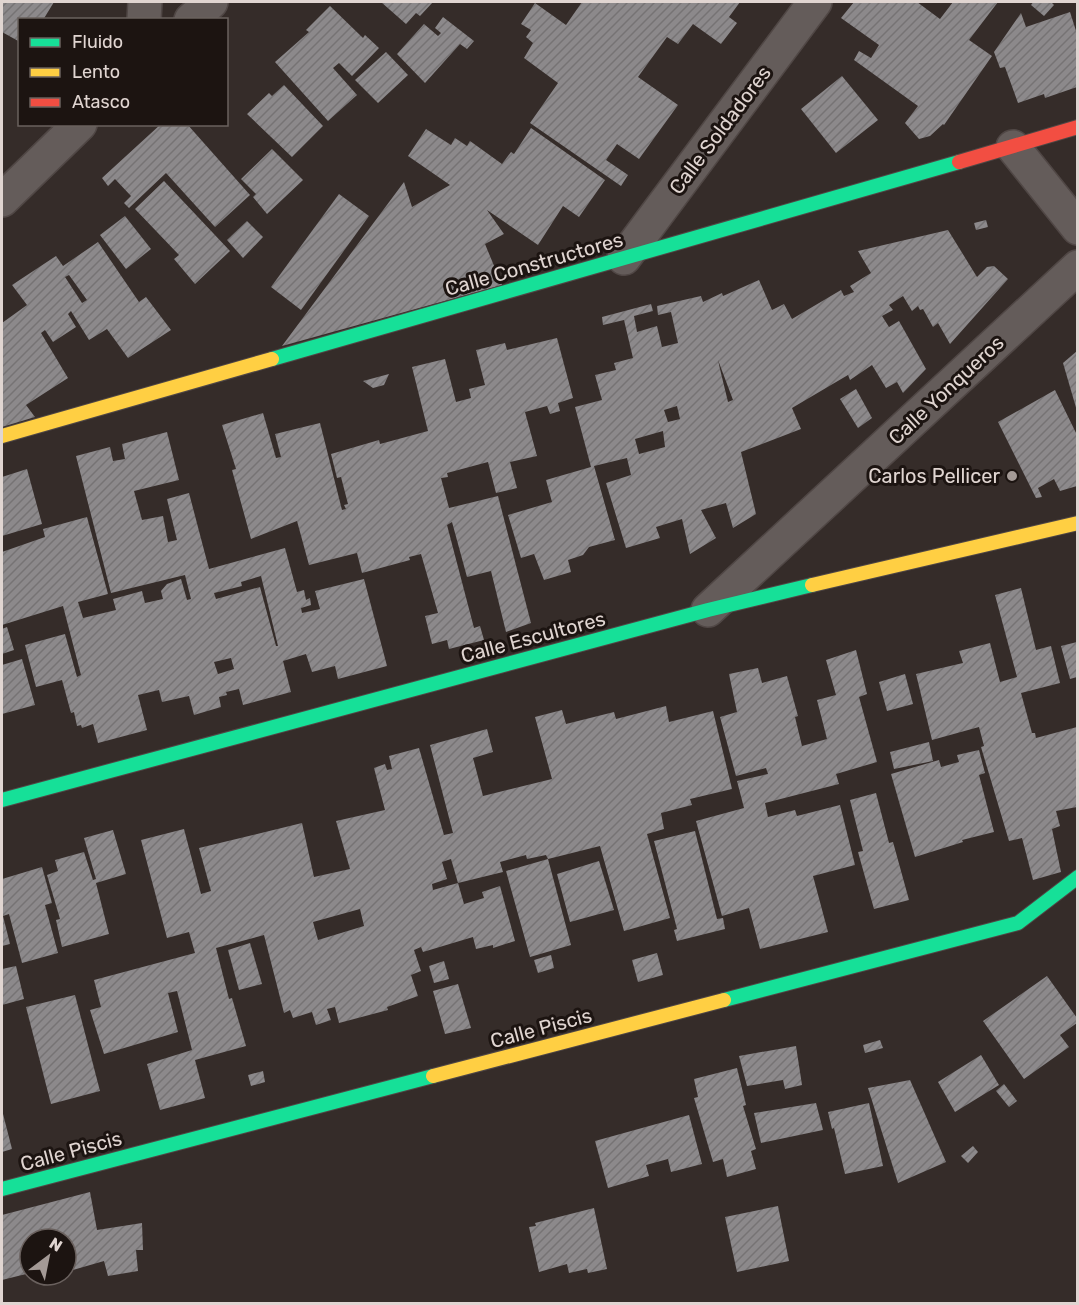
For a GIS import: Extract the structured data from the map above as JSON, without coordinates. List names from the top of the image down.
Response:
{
  "streets": {
    "street": [
      "Calle Soldadores",
      "Calle Constructores",
      "Calle Yonqueros",
      "Calle Escultores",
      "Calle Piscis"
    ]
  },
  "crossings": [
    ["Calle Soldadores", "Calle Constructores"],
    ["Calle Yonqueros", "Calle Escultores"]
  ],
  "places": ["Carlos Pellicer"],
  "legend": ["Fluido", "Lento", "Atasco"],
  "north": "top right"
}
